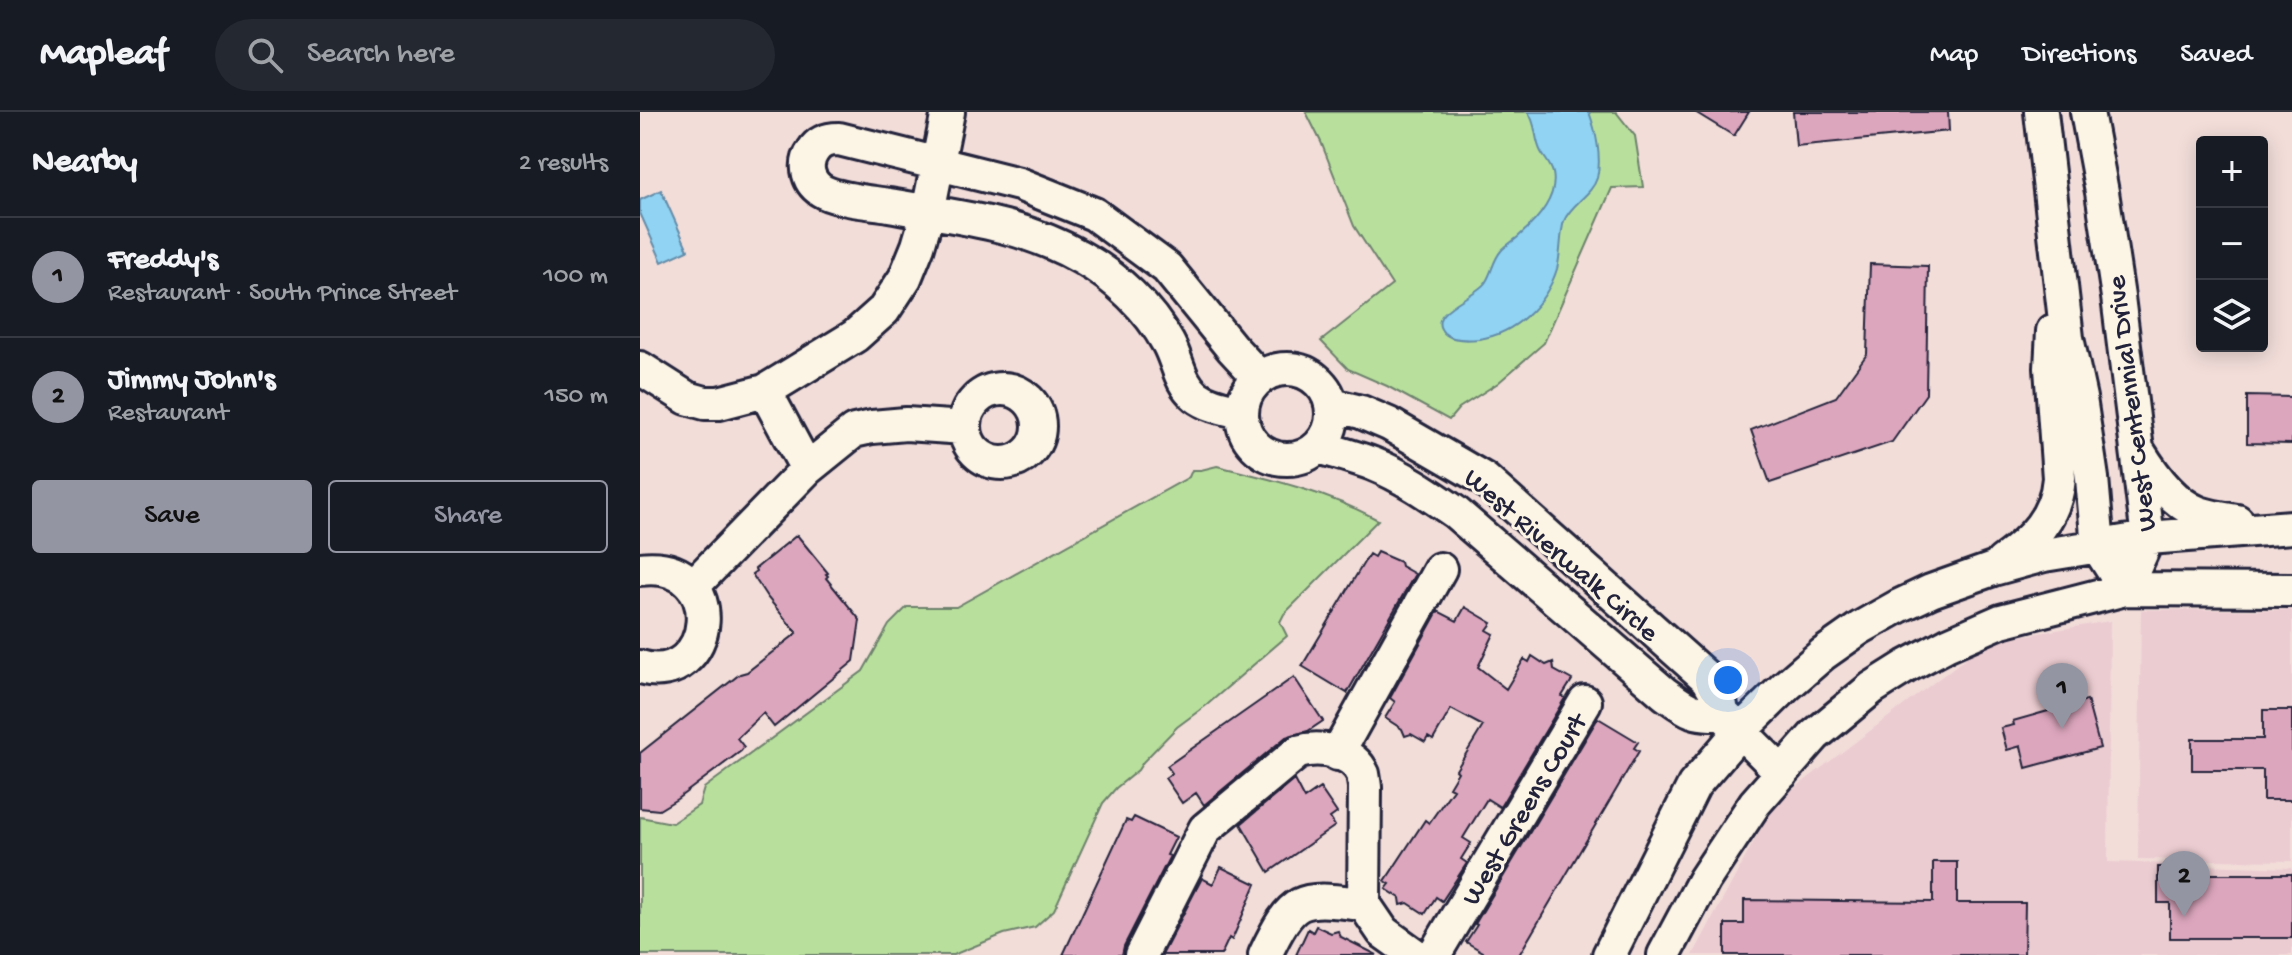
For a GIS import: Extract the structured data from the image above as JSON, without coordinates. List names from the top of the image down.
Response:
{
  "streets": {
    "street": ["West Centennial Drive", "West Riverwalk Circle", "West Greens Court"]
  },
  "page": {
    "header": "Mapleaf",
    "search": "Search here",
    "nav": ["Map", "Directions", "Saved"],
    "heading": ["Nearby", "2 results"],
    "map_buttons": ["+", "−"],
    "list": [
      {
        "mark": "1",
        "name": "Freddy's",
        "note": "Restaurant · South Prince Street",
        "value": "100 m"
      },
      {
        "mark": "2",
        "name": "Jimmy John's",
        "note": "Restaurant",
        "value": "150 m"
      }
    ],
    "buttons": ["Save", "Share"],
    "pins": ["1", "2"]
  }
}
